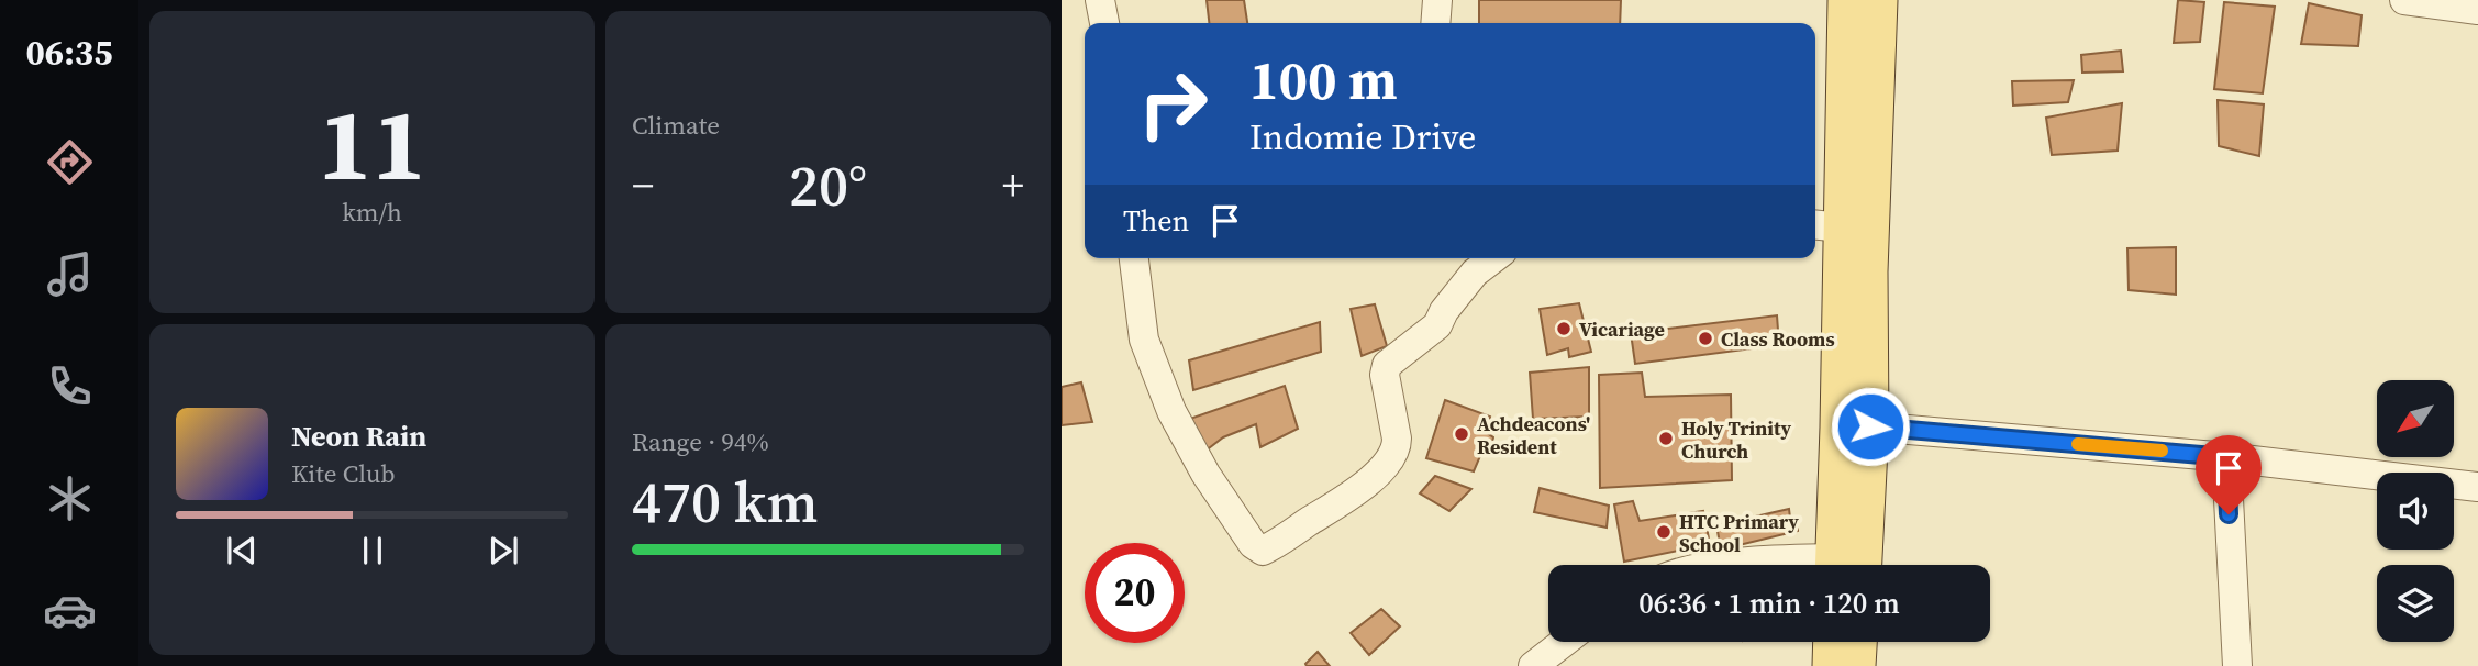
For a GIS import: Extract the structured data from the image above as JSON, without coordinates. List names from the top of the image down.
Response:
{
  "places": [
    "Vicariage",
    "Class Rooms",
    "Achdeacons' Resident",
    "Holy Trinity Church",
    "HTC Primary School"
  ],
  "north": "bottom left",
  "page": {
    "tabs": "06:35",
    "tile": [
      ["11", "km/h"],
      "Climate",
      ["Range · 94%", "470 km"]
    ],
    "turn": ["100 m", "Indomie Drive"],
    "heat": ["−", "20°", "+"],
    "then": "Then",
    "song": ["Neon Rain", "Kite Club"],
    "limit": "20",
    "trip": "06:36 · 1 min · 120 m"
  }
}
